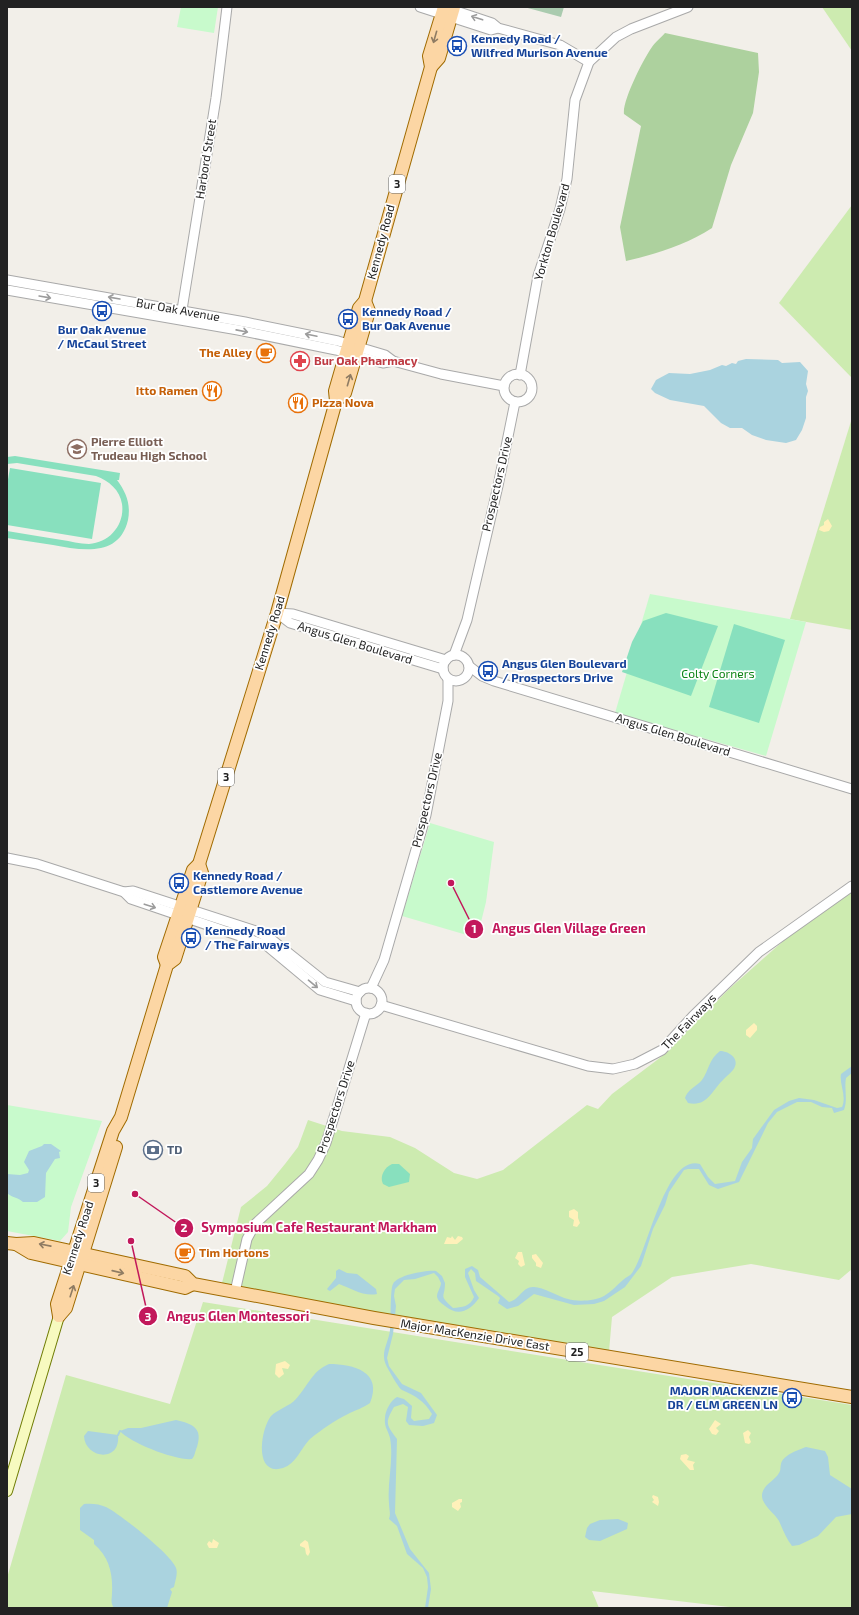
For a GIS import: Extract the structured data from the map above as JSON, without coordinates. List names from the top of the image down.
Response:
{
  "streets": {
    "main road": [
      "3",
      "Kennedy Road",
      "Major MacKenzie Drive East",
      "25"
    ],
    "street": [
      "Harbord Street",
      "Yorkton Boulevard",
      "Bur Oak Avenue",
      "Prospectors Drive",
      "Angus Glen Boulevard",
      "The Fairways"
    ]
  },
  "crossings": [
    ["Harbord Street", "Bur Oak Avenue"],
    ["Yorkton Boulevard", "Bur Oak Avenue"],
    ["Yorkton Boulevard", "Prospectors Drive"],
    ["Kennedy Road", "Bur Oak Avenue"],
    ["Kennedy Road", "Angus Glen Boulevard"],
    ["Kennedy Road", "Major MacKenzie Drive East"],
    ["Bur Oak Avenue", "Prospectors Drive"],
    ["Prospectors Drive", "Angus Glen Boulevard"],
    ["Prospectors Drive", "The Fairways"],
    ["Prospectors Drive", "Major MacKenzie Drive East"]
  ],
  "parks": ["Colty Corners"],
  "places": {
    "bus stop": [
      "Kennedy Road / Wilfred Murison Avenue",
      "Bur Oak Avenue / McCaul Street",
      "Kennedy Road / Bur Oak Avenue",
      "Angus Glen Boulevard / Prospectors Drive",
      "Kennedy Road / Castlemore Avenue",
      "Kennedy Road / The Fairways",
      "MAJOR MACKENZIE DR / ELM GREEN LN"
    ],
    "cafe": ["The Alley", "Tim Hortons"],
    "pharmacy": ["Bur Oak Pharmacy"],
    "restaurant": ["Itto Ramen", "Pizza Nova"],
    "school or university": ["Pierre Elliott Trudeau High School"],
    "other": ["Angus Glen Village Green", "Symposium Cafe Restaurant Markham", "Angus Glen Montessori"],
    "bank": ["TD"]
  }
}
